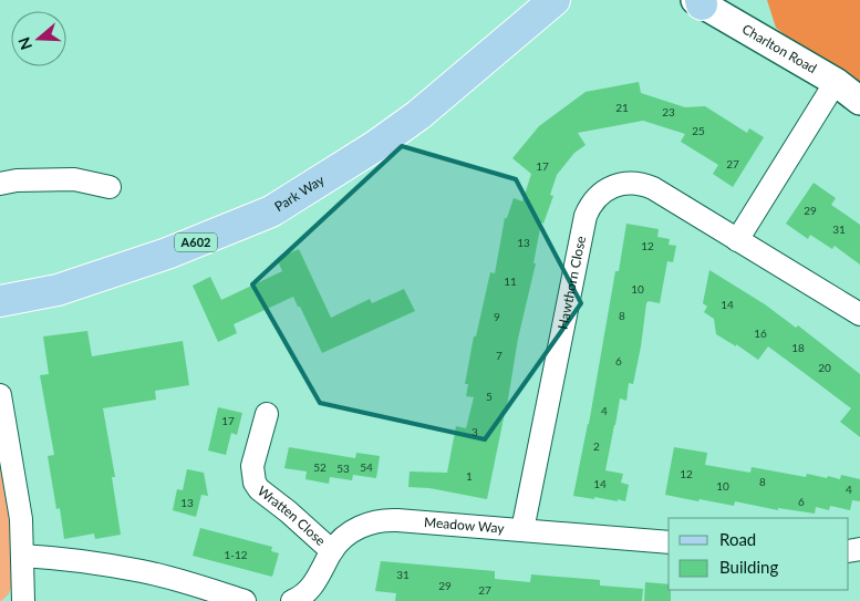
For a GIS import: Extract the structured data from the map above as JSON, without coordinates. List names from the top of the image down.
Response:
{
  "streets": {
    "main road": ["Park Way", "A602"],
    "street": [
      "Charlton Road",
      "Hawthorn Close",
      "Wratten Close",
      "Meadow Way"
    ]
  },
  "crossings": [
    ["Hawthorn Close", "Meadow Way"],
    ["Wratten Close", "Meadow Way"]
  ],
  "house_numbers": [
    "21",
    "23",
    "25",
    "27",
    "17",
    "29",
    "31",
    "13",
    "12",
    "11",
    "10",
    "14",
    "8",
    "9",
    "16",
    "18",
    "7",
    "6",
    "20",
    "5",
    "4",
    "17",
    "3",
    "2",
    "52",
    "54",
    "53",
    "12",
    "1",
    "8",
    "14",
    "10",
    "4",
    "6",
    "13",
    "1-12",
    "31",
    "29",
    "27"
  ],
  "legend": ["Road", "Building"],
  "north": "left"
}
